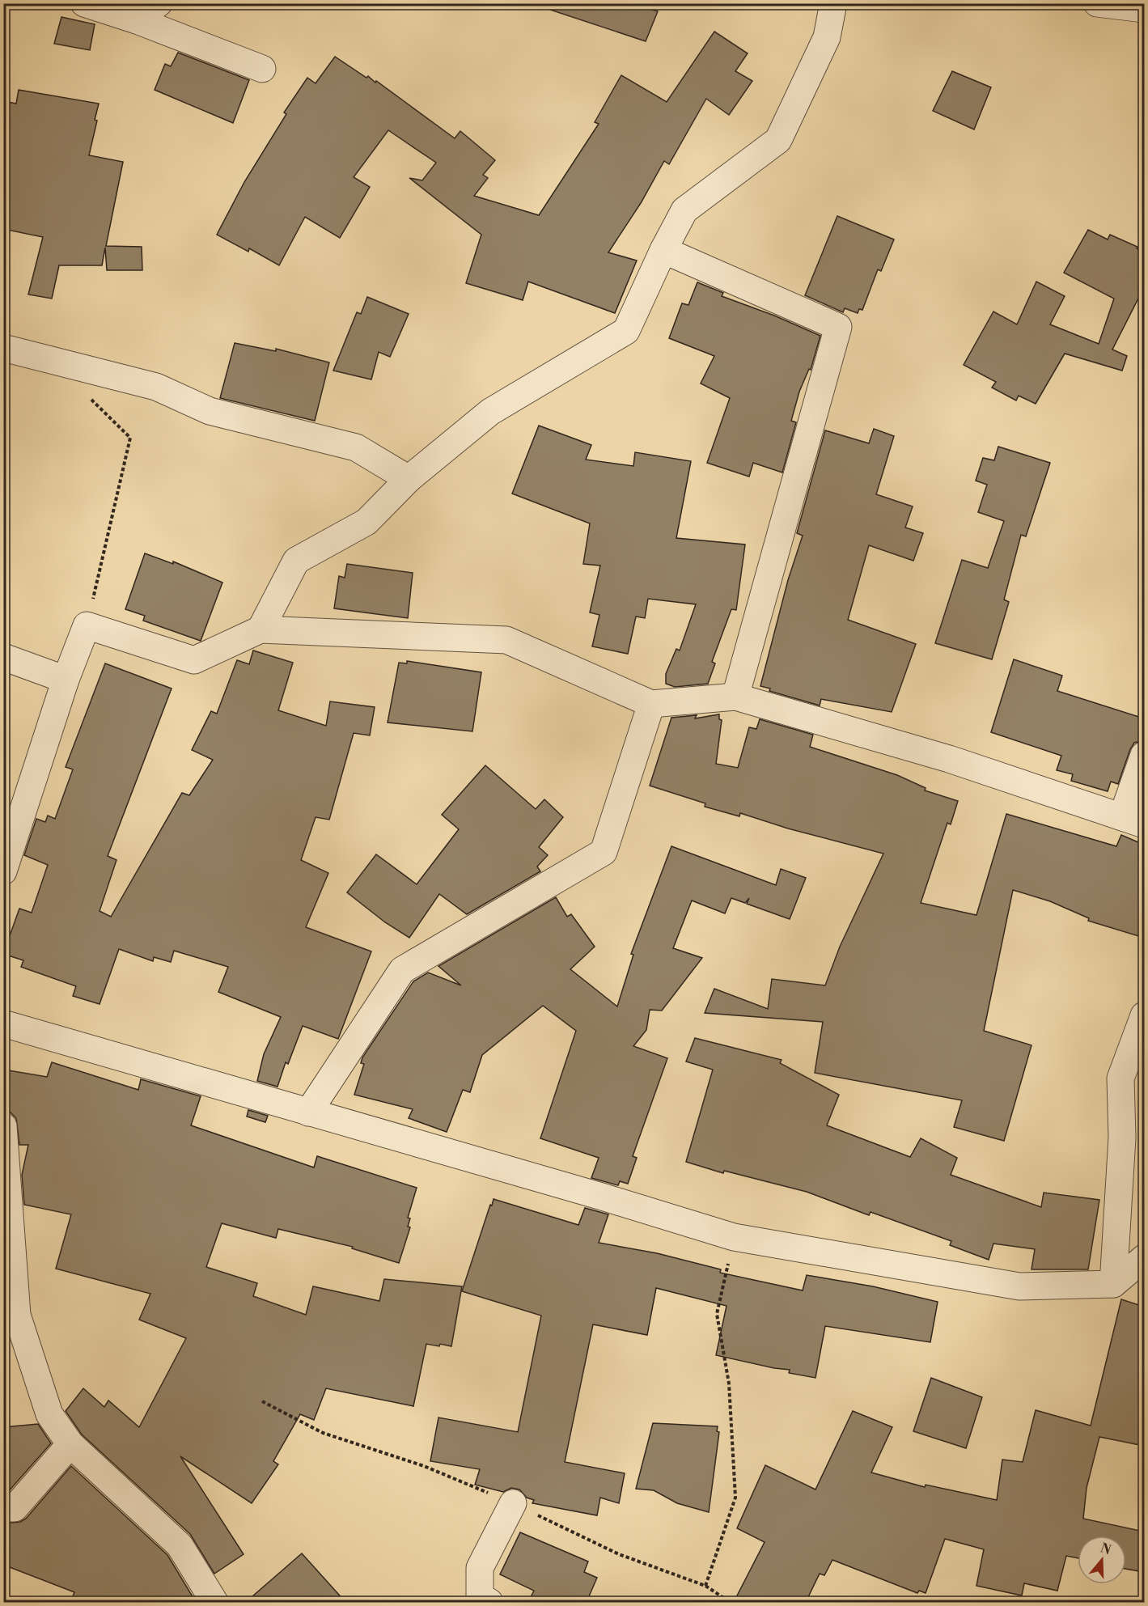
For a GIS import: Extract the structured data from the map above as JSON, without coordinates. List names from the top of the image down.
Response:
{
  "north": "top"
}
